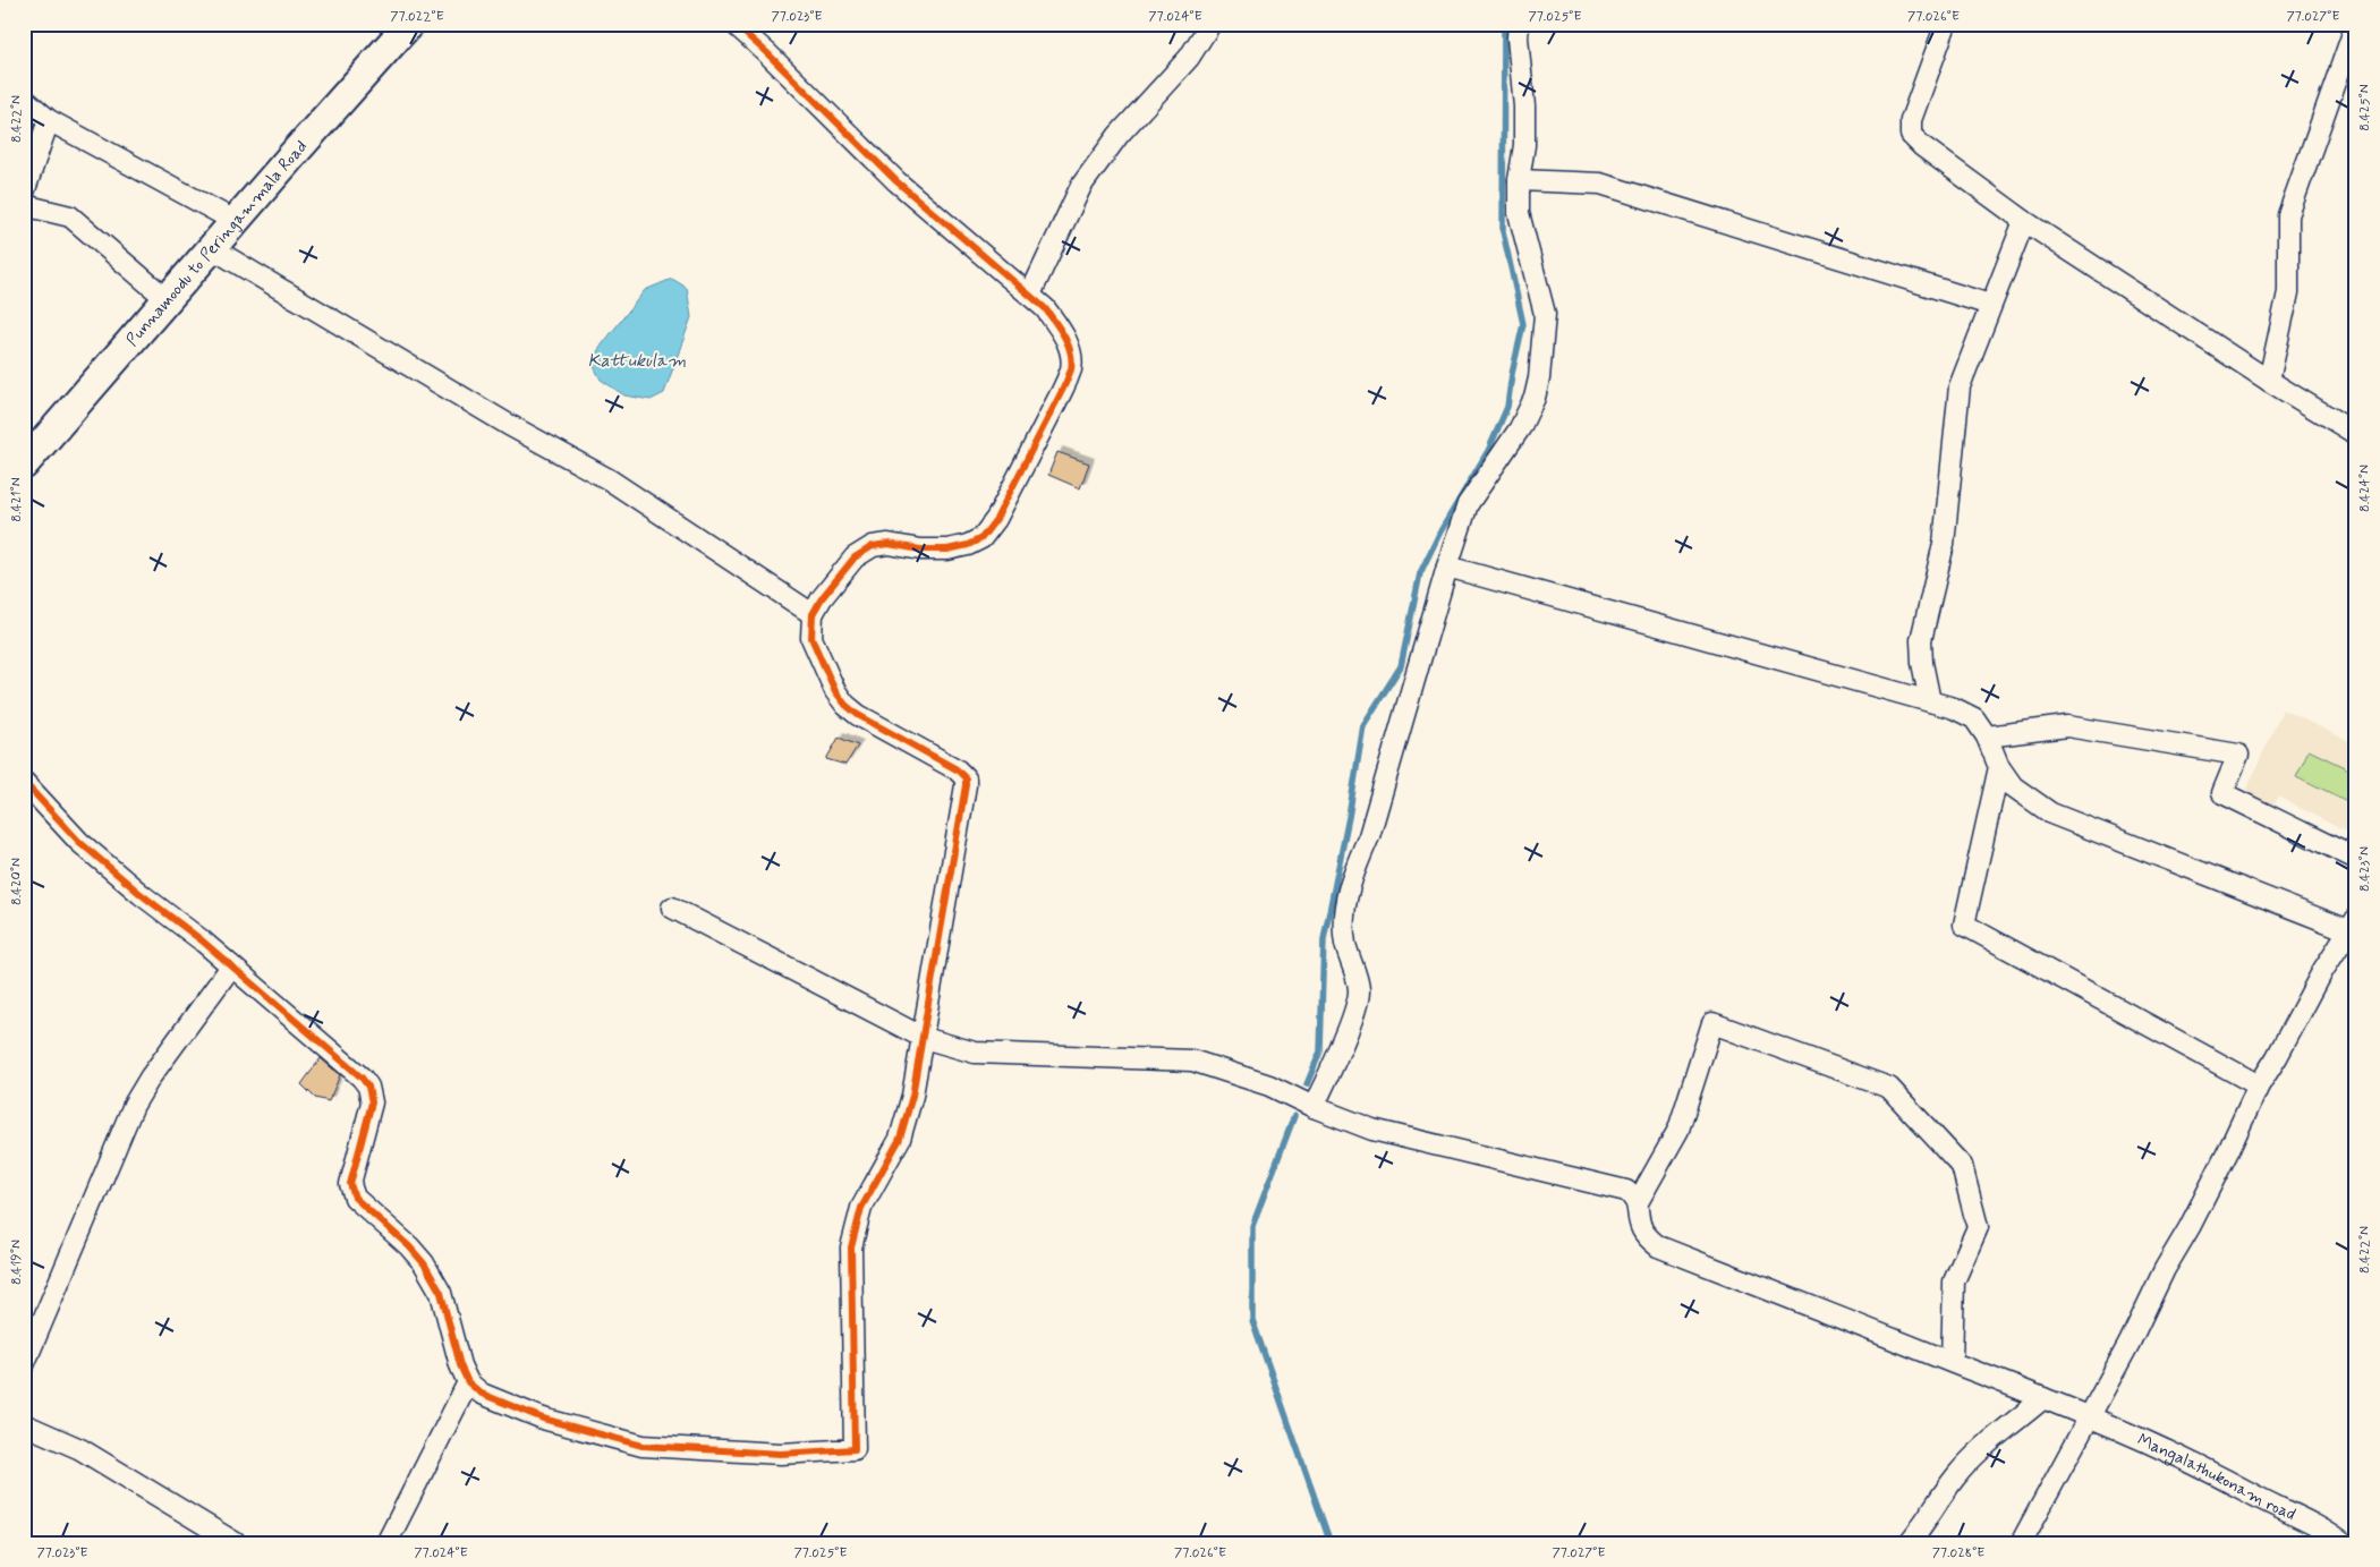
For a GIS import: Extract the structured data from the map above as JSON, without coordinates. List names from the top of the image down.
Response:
{
  "streets": {
    "main road": ["Punnamoodu to Peringammala Road"],
    "street": ["Mangalathukonam road"]
  },
  "water": ["Kattukulam"],
  "coordinates": [
    "77.022°E",
    "77.023°E",
    "77.024°E",
    "77.025°E",
    "77.026°E",
    "77.027°E",
    "8.425°N",
    "8.422°N",
    "8.424°N",
    "8.421°N",
    "8.423°N",
    "8.420°N",
    "8.419°N",
    "77.028°E"
  ]
}
